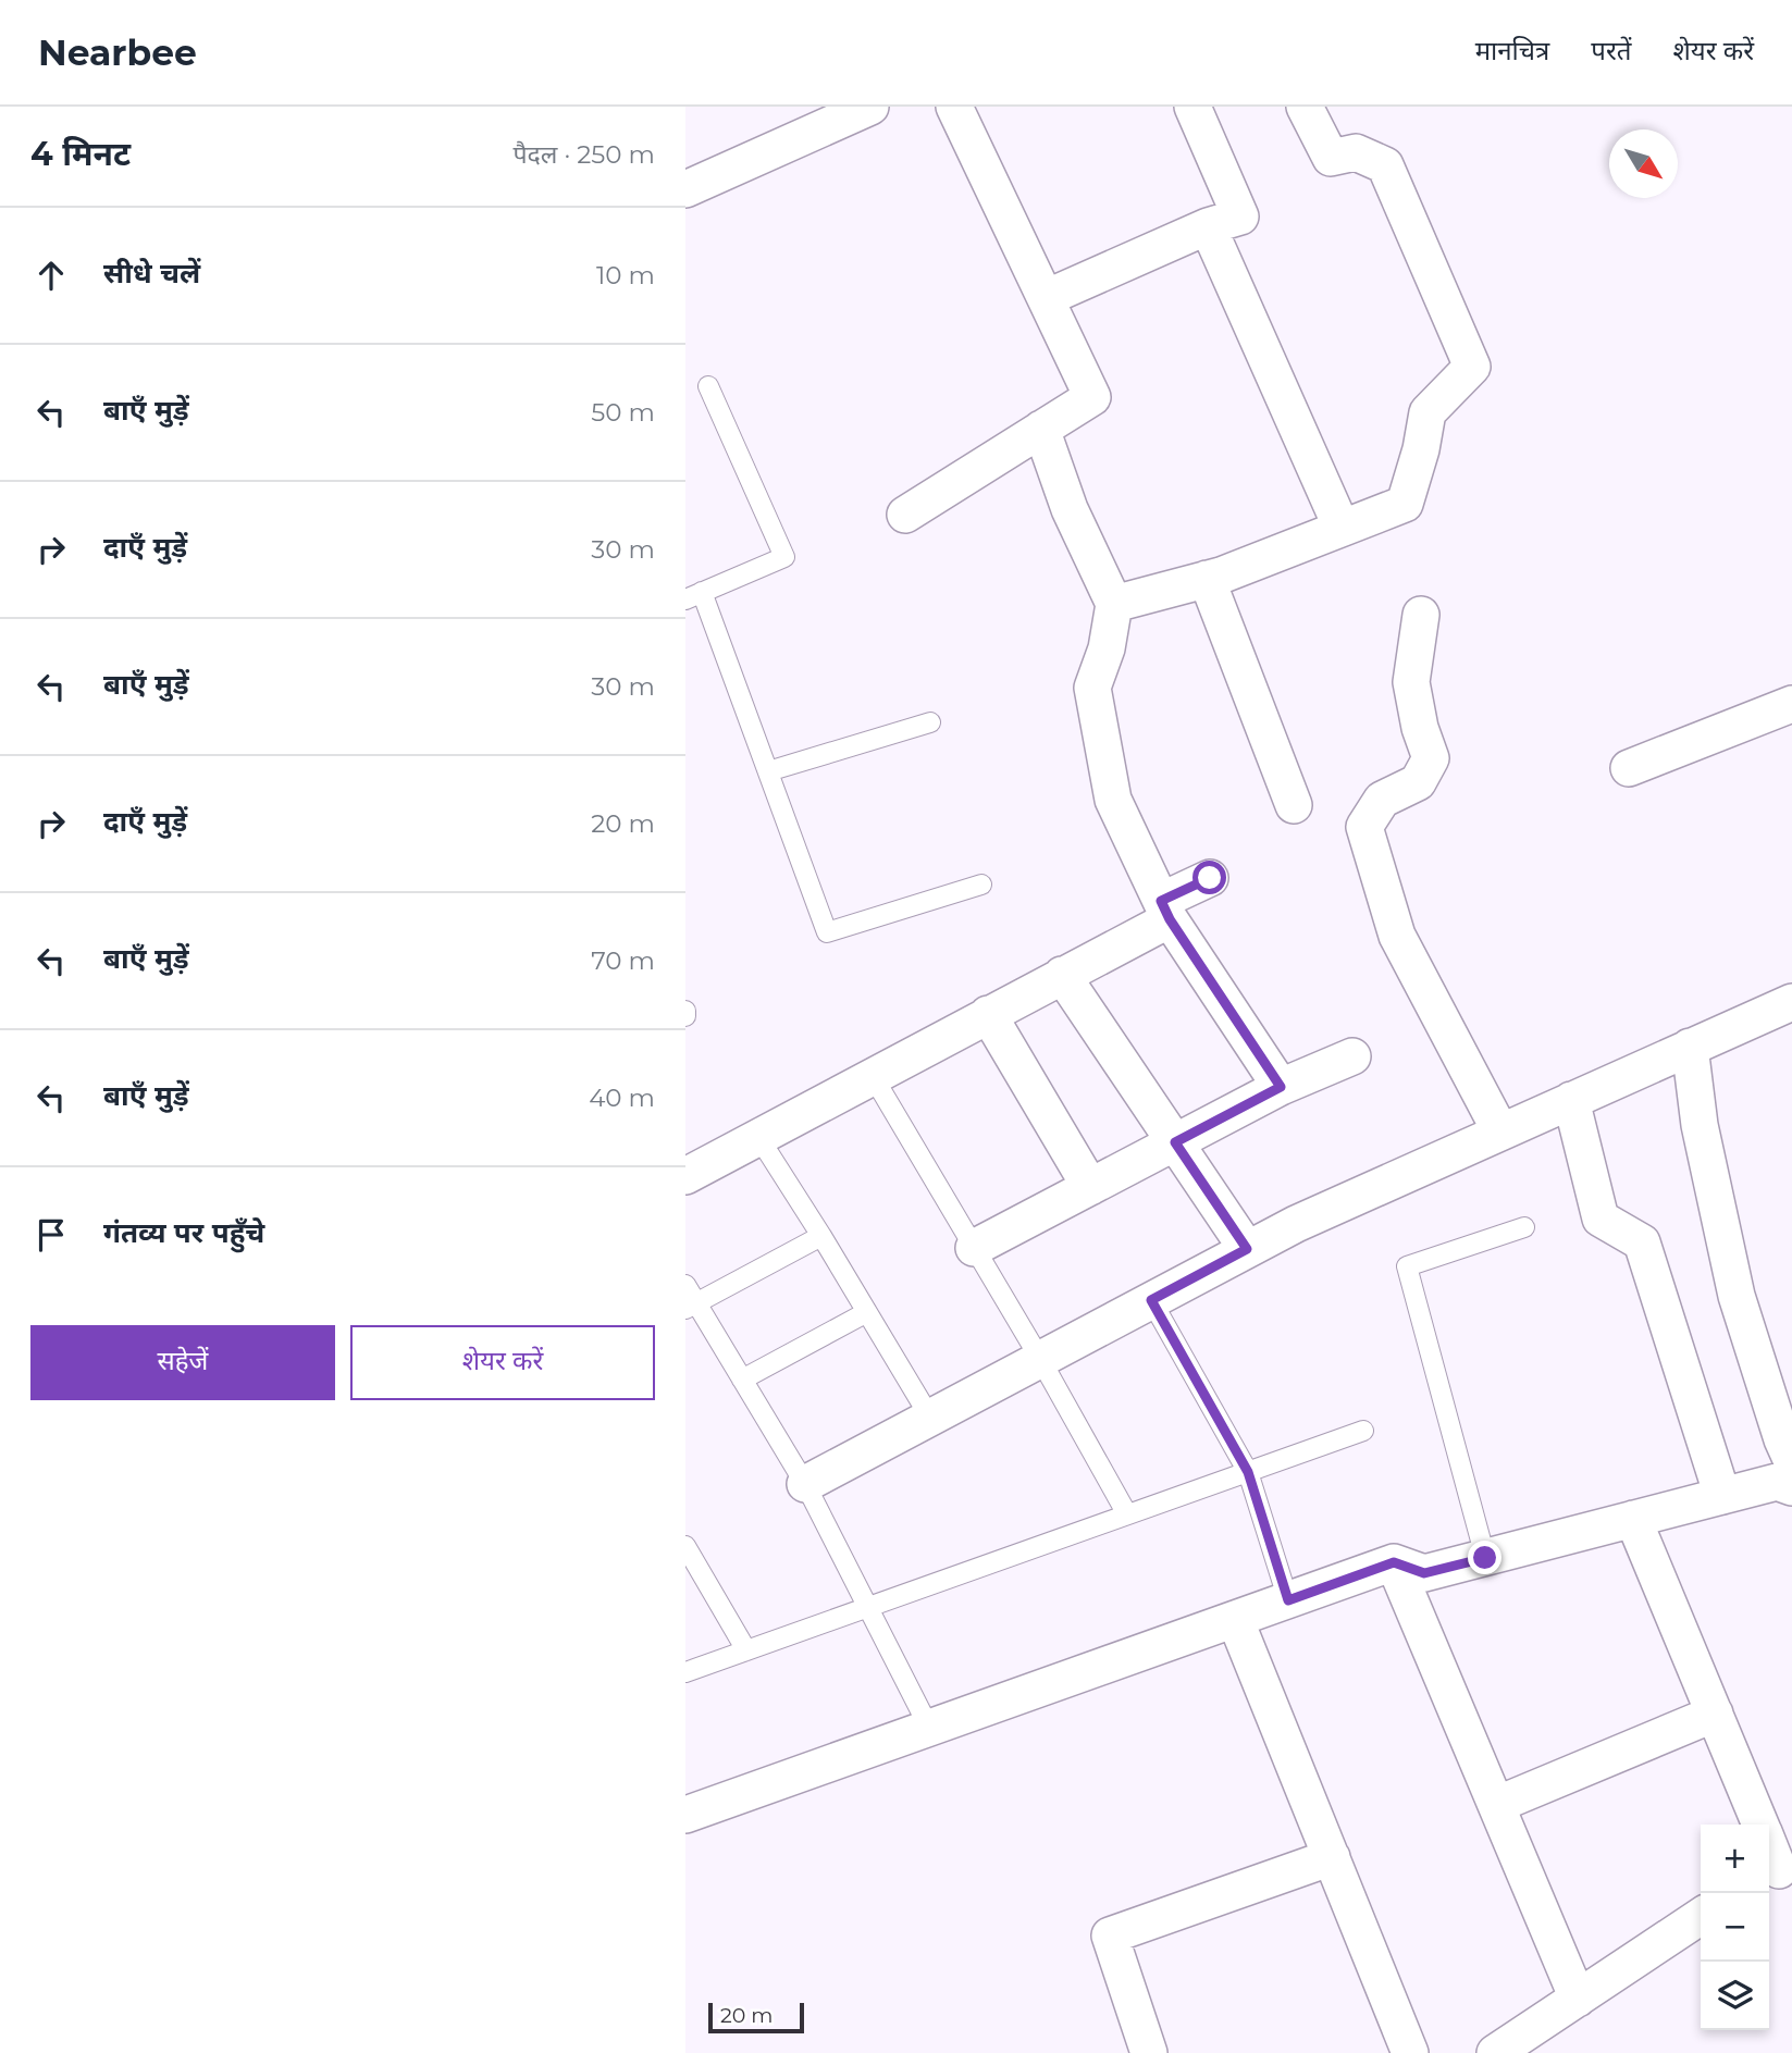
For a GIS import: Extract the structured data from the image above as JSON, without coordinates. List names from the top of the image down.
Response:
{
  "scale_bar": "20 m",
  "north": "bottom right",
  "page": {
    "header": "Nearbee",
    "nav": ["मानचित्र", "परतें", "शेयर करें"],
    "heading": ["4 मिनट", "पैदल · 250 m"],
    "list": [
      ["सीधे चलें", "10 m"],
      ["बाएँ मुड़ें", "50 m"],
      ["दाएँ मुड़ें", "30 m"],
      ["बाएँ मुड़ें", "30 m"],
      ["दाएँ मुड़ें", "20 m"],
      ["बाएँ मुड़ें", "70 m"],
      ["बाएँ मुड़ें", "40 m"],
      "गंतव्य पर पहुँचे"
    ],
    "buttons": ["सहेजें", "शेयर करें"],
    "map_buttons": ["+", "−"],
    "scale": "20 m"
  }
}
